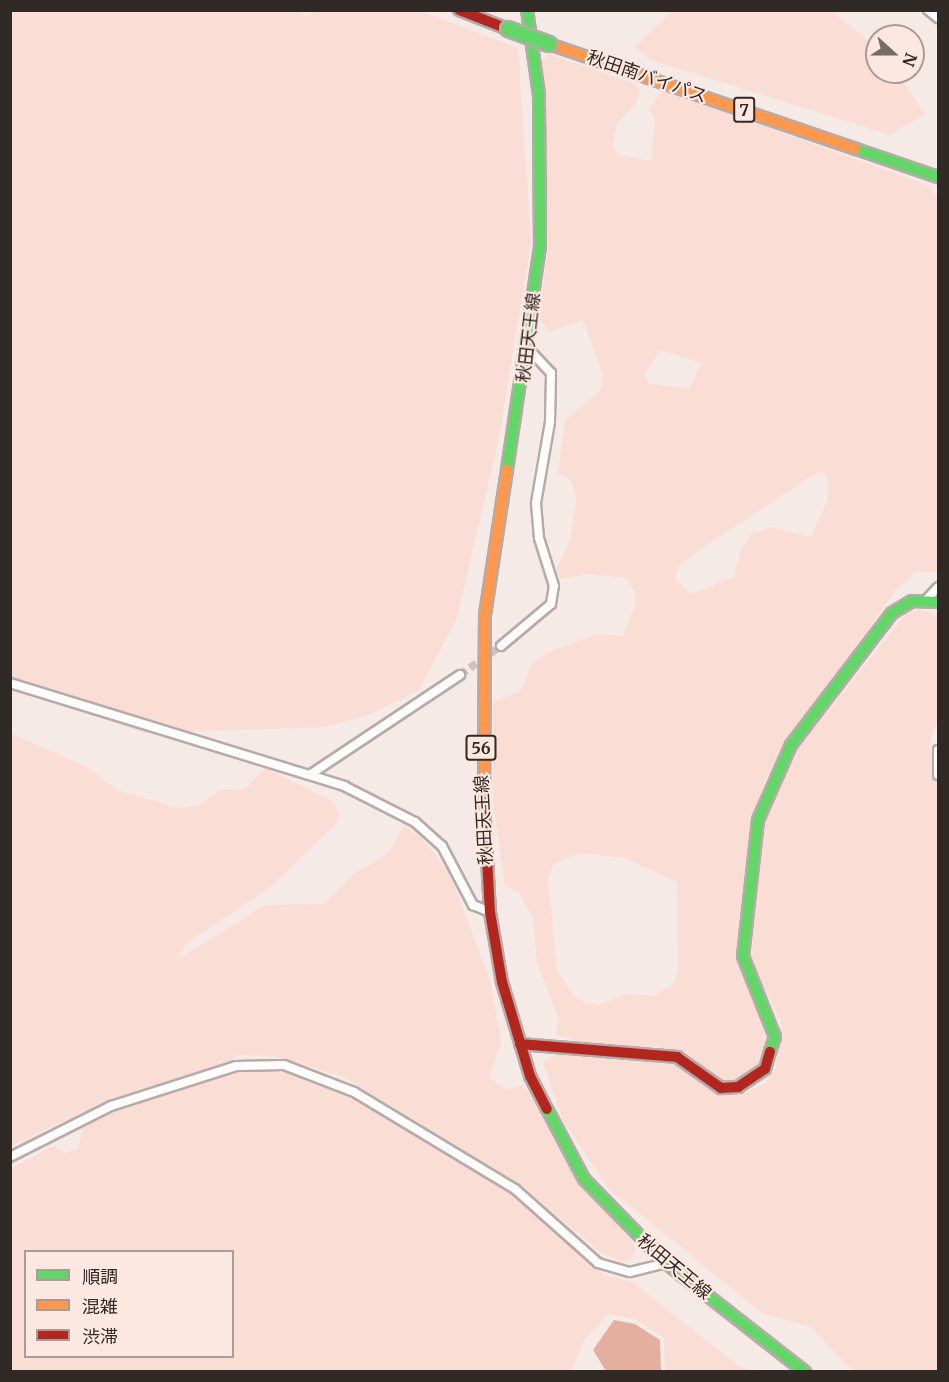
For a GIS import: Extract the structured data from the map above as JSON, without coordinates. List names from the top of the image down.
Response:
{
  "streets": {
    "main road": [
      "秋田南バイパス",
      "7",
      "秋田天王線",
      "56"
    ]
  },
  "legend": ["順調", "混雑", "渋滞"],
  "north": "right"
}
